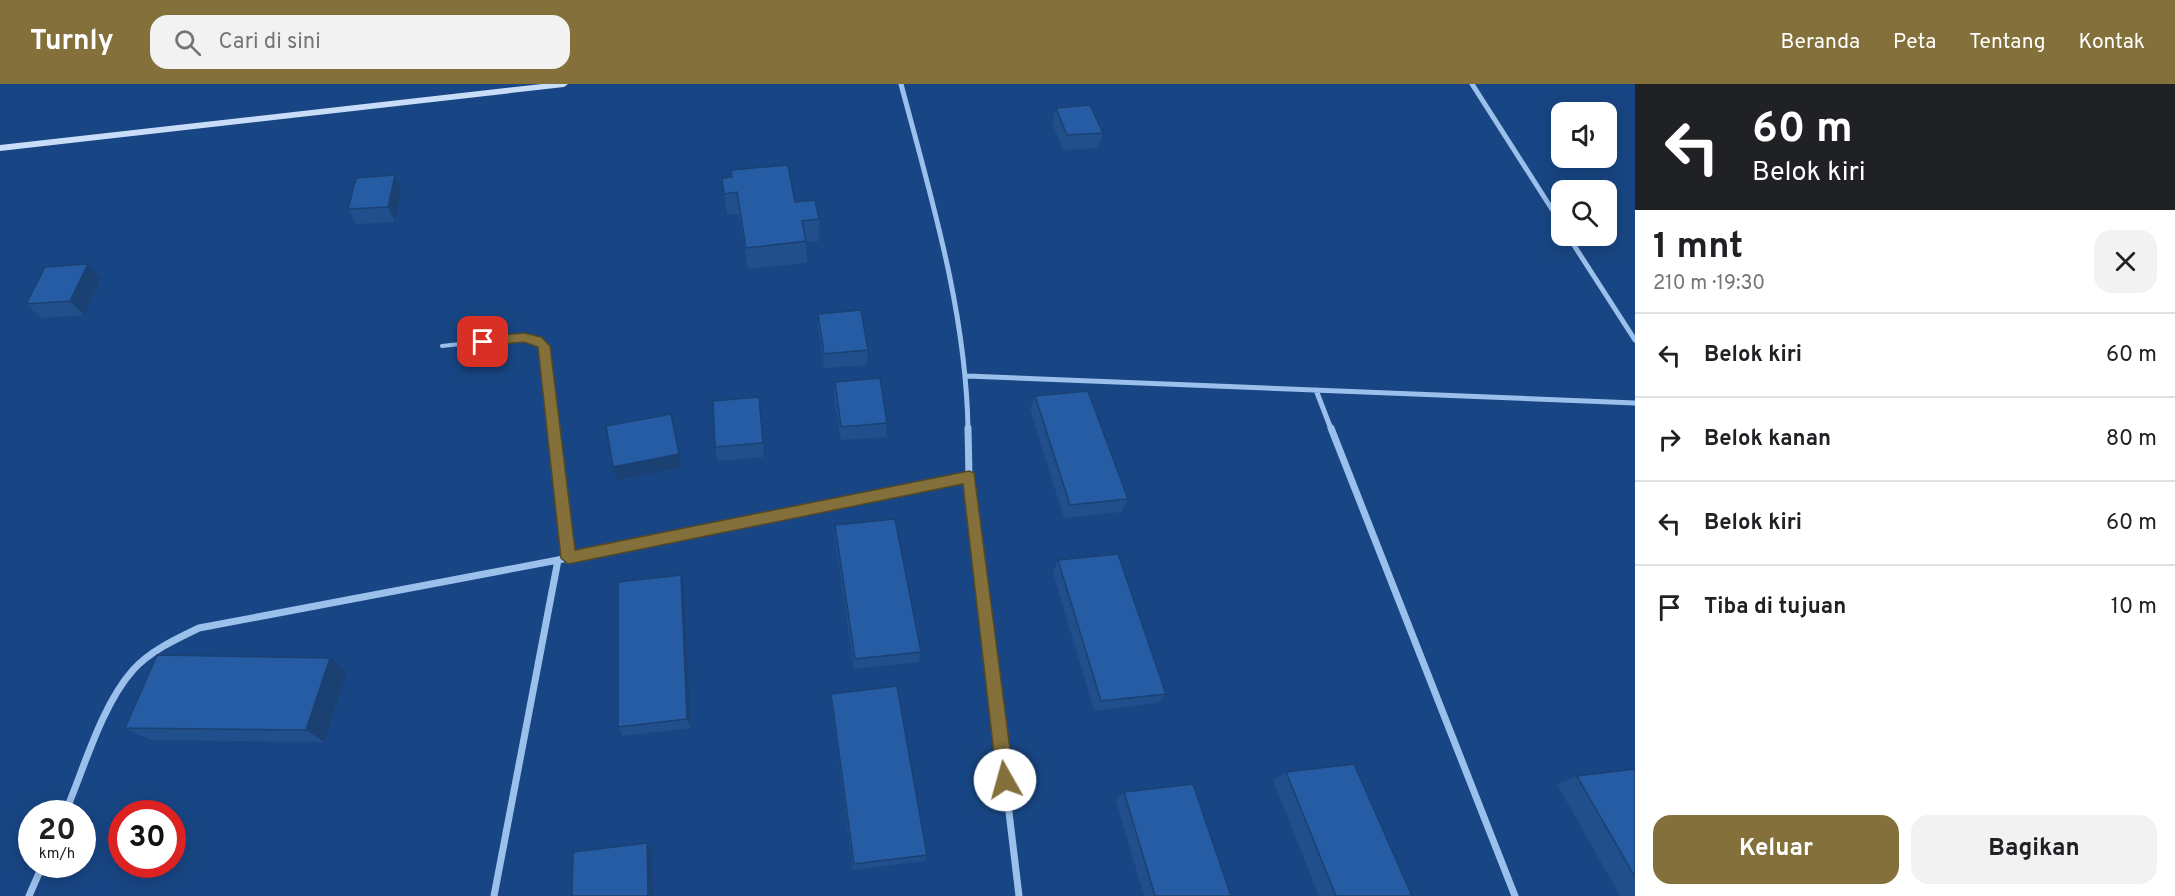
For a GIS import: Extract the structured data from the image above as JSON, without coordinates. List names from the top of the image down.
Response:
{
  "page": {
    "header": "Turnly",
    "search": "Cari di sini",
    "nav": [
      "Beranda",
      "Peta",
      "Tentang",
      "Kontak"
    ],
    "turn": ["60 m", "Belok kiri"],
    "heading": ["1 mnt", "210 m · 19:30"],
    "list": [
      {
        "name": "Belok kiri",
        "value": "60 m"
      },
      {
        "name": "Belok kanan",
        "value": "80 m"
      },
      {
        "name": "Belok kiri",
        "value": "60 m"
      },
      {
        "name": "Tiba di tujuan",
        "value": "10 m"
      }
    ],
    "speed": "20 km/h",
    "limit": "30",
    "buttons": ["Keluar", "Bagikan"]
  }
}
